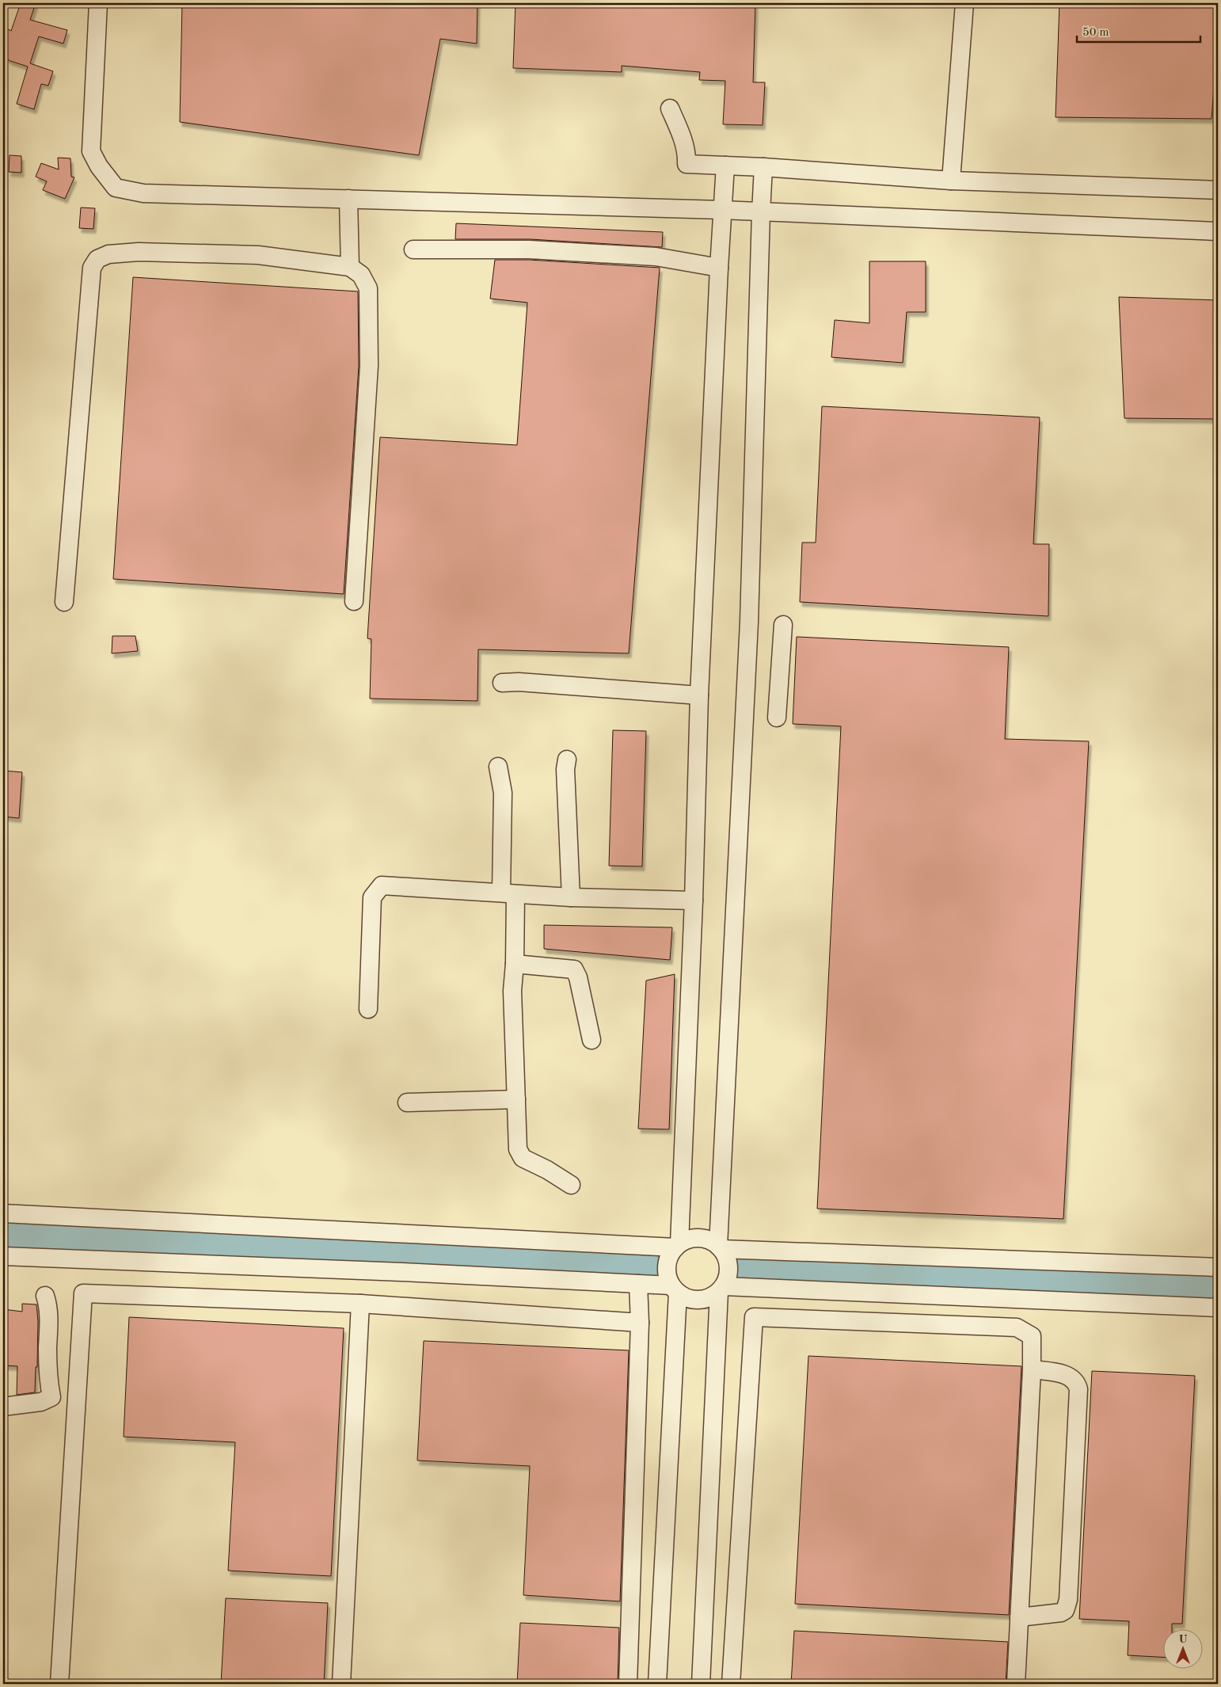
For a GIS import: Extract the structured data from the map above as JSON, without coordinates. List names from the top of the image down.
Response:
{
  "scale_bar": "50 m",
  "north": "top"
}
